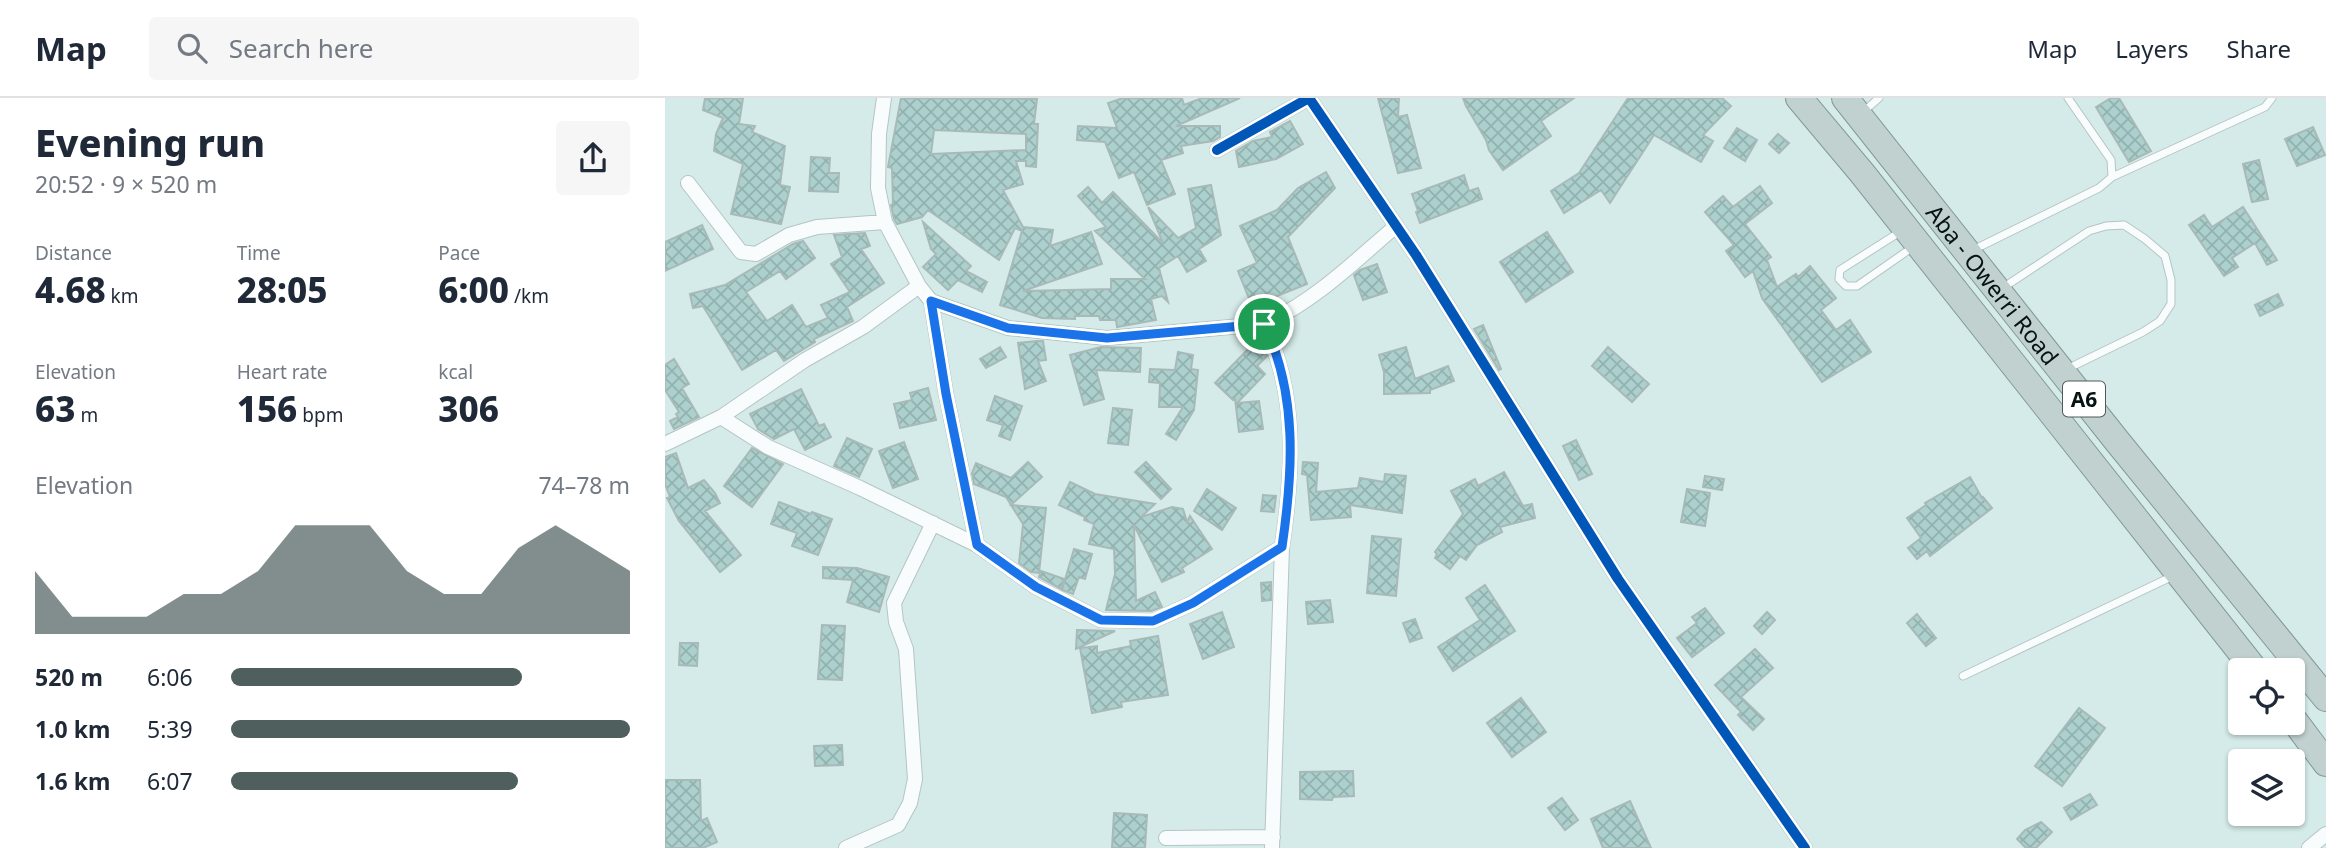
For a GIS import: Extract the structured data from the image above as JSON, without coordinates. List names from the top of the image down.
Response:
{
  "streets": {
    "highway": ["Aba - Owerri Road", "A6"]
  },
  "page": {
    "header": "Map",
    "search": "Search here",
    "nav": ["Map", "Layers", "Share"],
    "heading": ["Evening run", "20:52 · 9 × 520 m"],
    "stats": [
      ["Distance", "4.68 km"],
      ["Time", "28:05"],
      ["Pace", "6:00 /km"],
      ["Elevation", "63 m"],
      ["Heart rate", "156 bpm"],
      ["kcal", "306"]
    ],
    "chart": ["Elevation", "74–78 m"],
    "list": [
      {
        "name": "520 m",
        "note": "6:06"
      },
      {
        "name": "1.0 km",
        "note": "5:39"
      },
      {
        "name": "1.6 km",
        "note": "6:07"
      }
    ]
  }
}
